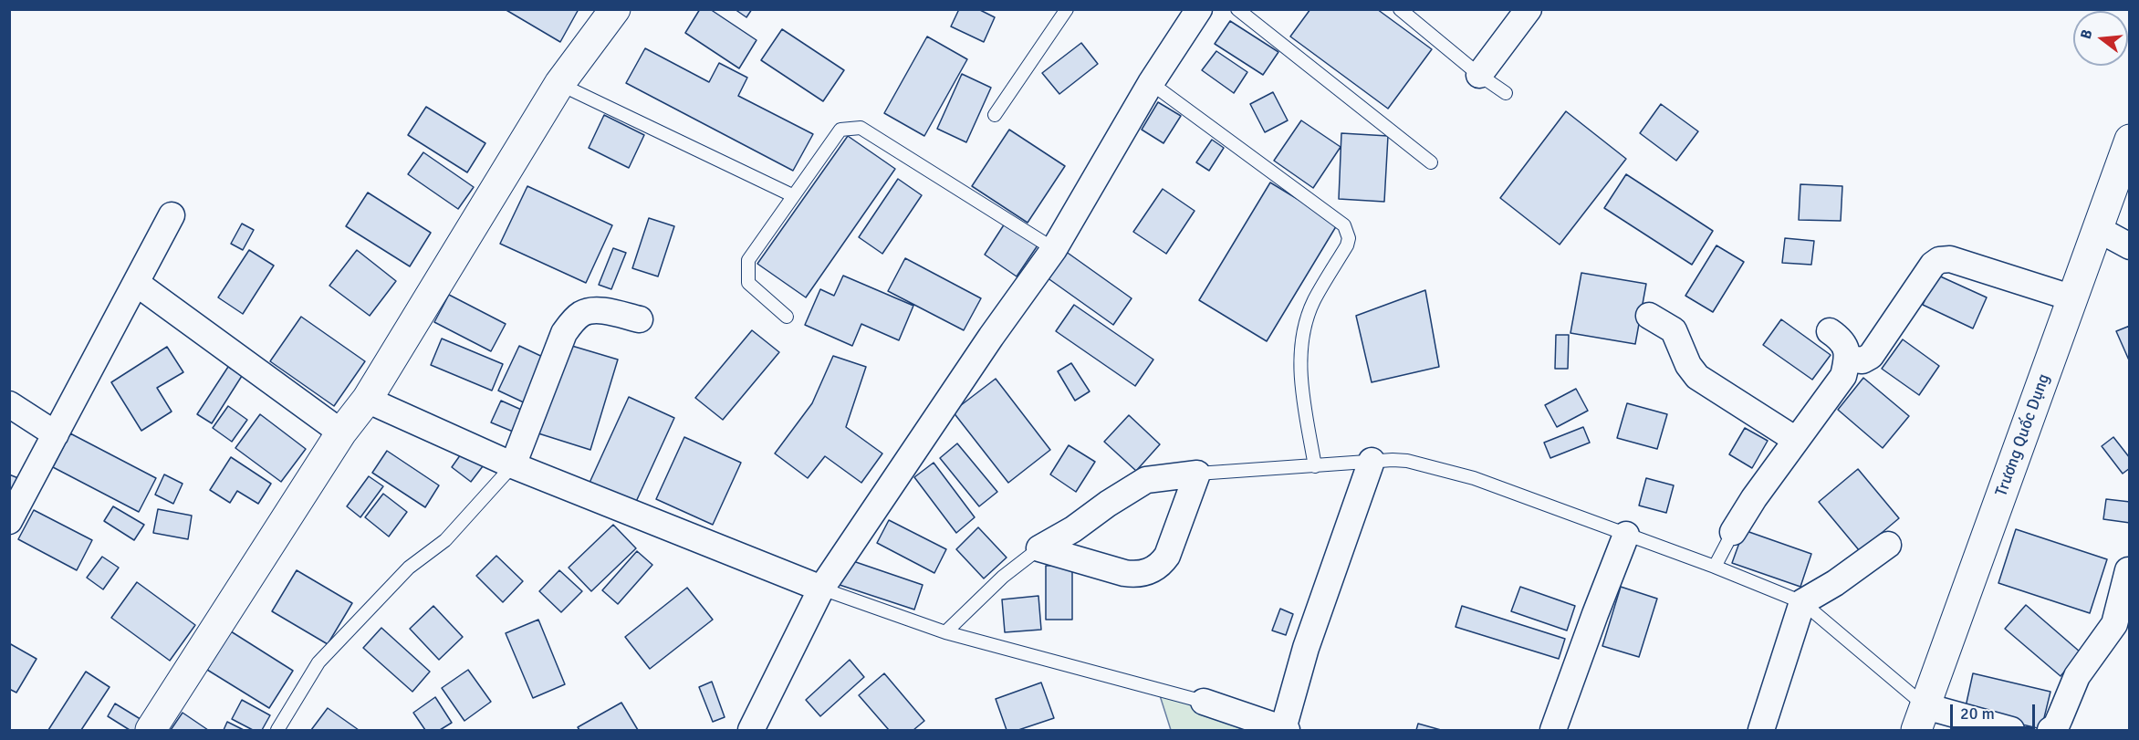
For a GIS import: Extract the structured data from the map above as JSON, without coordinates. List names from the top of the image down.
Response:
{
  "streets": {
    "street": ["Trương Quốc Dụng"]
  },
  "scale_bar": "20 m",
  "north": "left"
}
